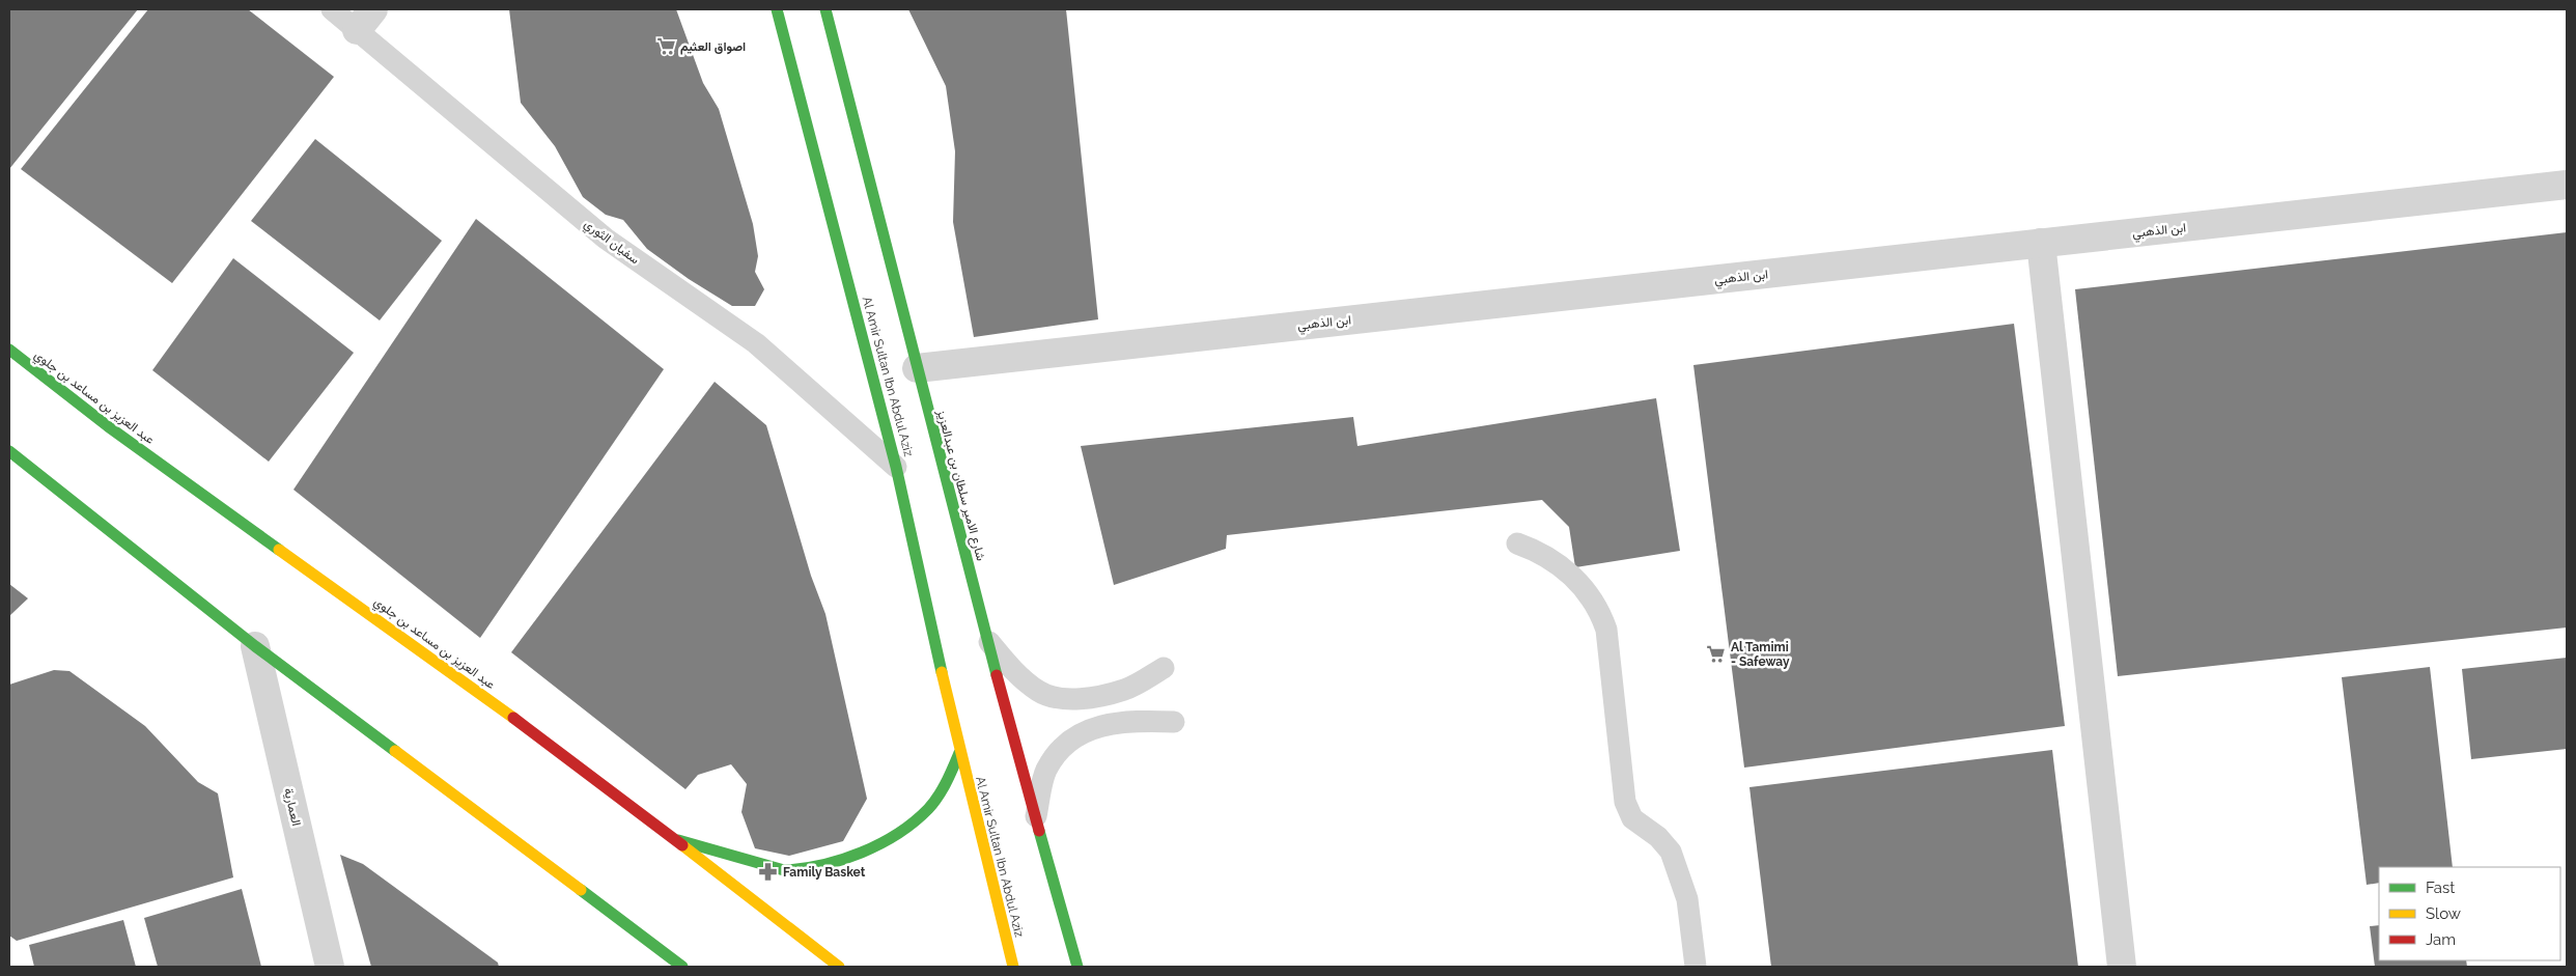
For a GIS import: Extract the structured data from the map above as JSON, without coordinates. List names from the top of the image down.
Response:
{
  "streets": {
    "street": [
      "ابن الذهبي",
      "Al Amir Sultan Ibn Abdul Aziz",
      "عبد العزيز بن مساعد بن جلوي",
      "شارع الامير سلطان بن عبدالعزيز",
      "العمارية"
    ],
    "lane": ["سفيان الثوري"]
  },
  "crossings": [
    ["ابن الذهبي", "شارع الامير سلطان بن عبدالعزيز"],
    ["سفيان الثوري", "Al Amir Sultan Ibn Abdul Aziz"]
  ],
  "places": {
    "supermarket": ["اصواق العثيم", "Al Tamimi - Safeway"],
    "pharmacy": ["Family Basket"]
  },
  "legend": ["Fast", "Slow", "Jam"]
}
